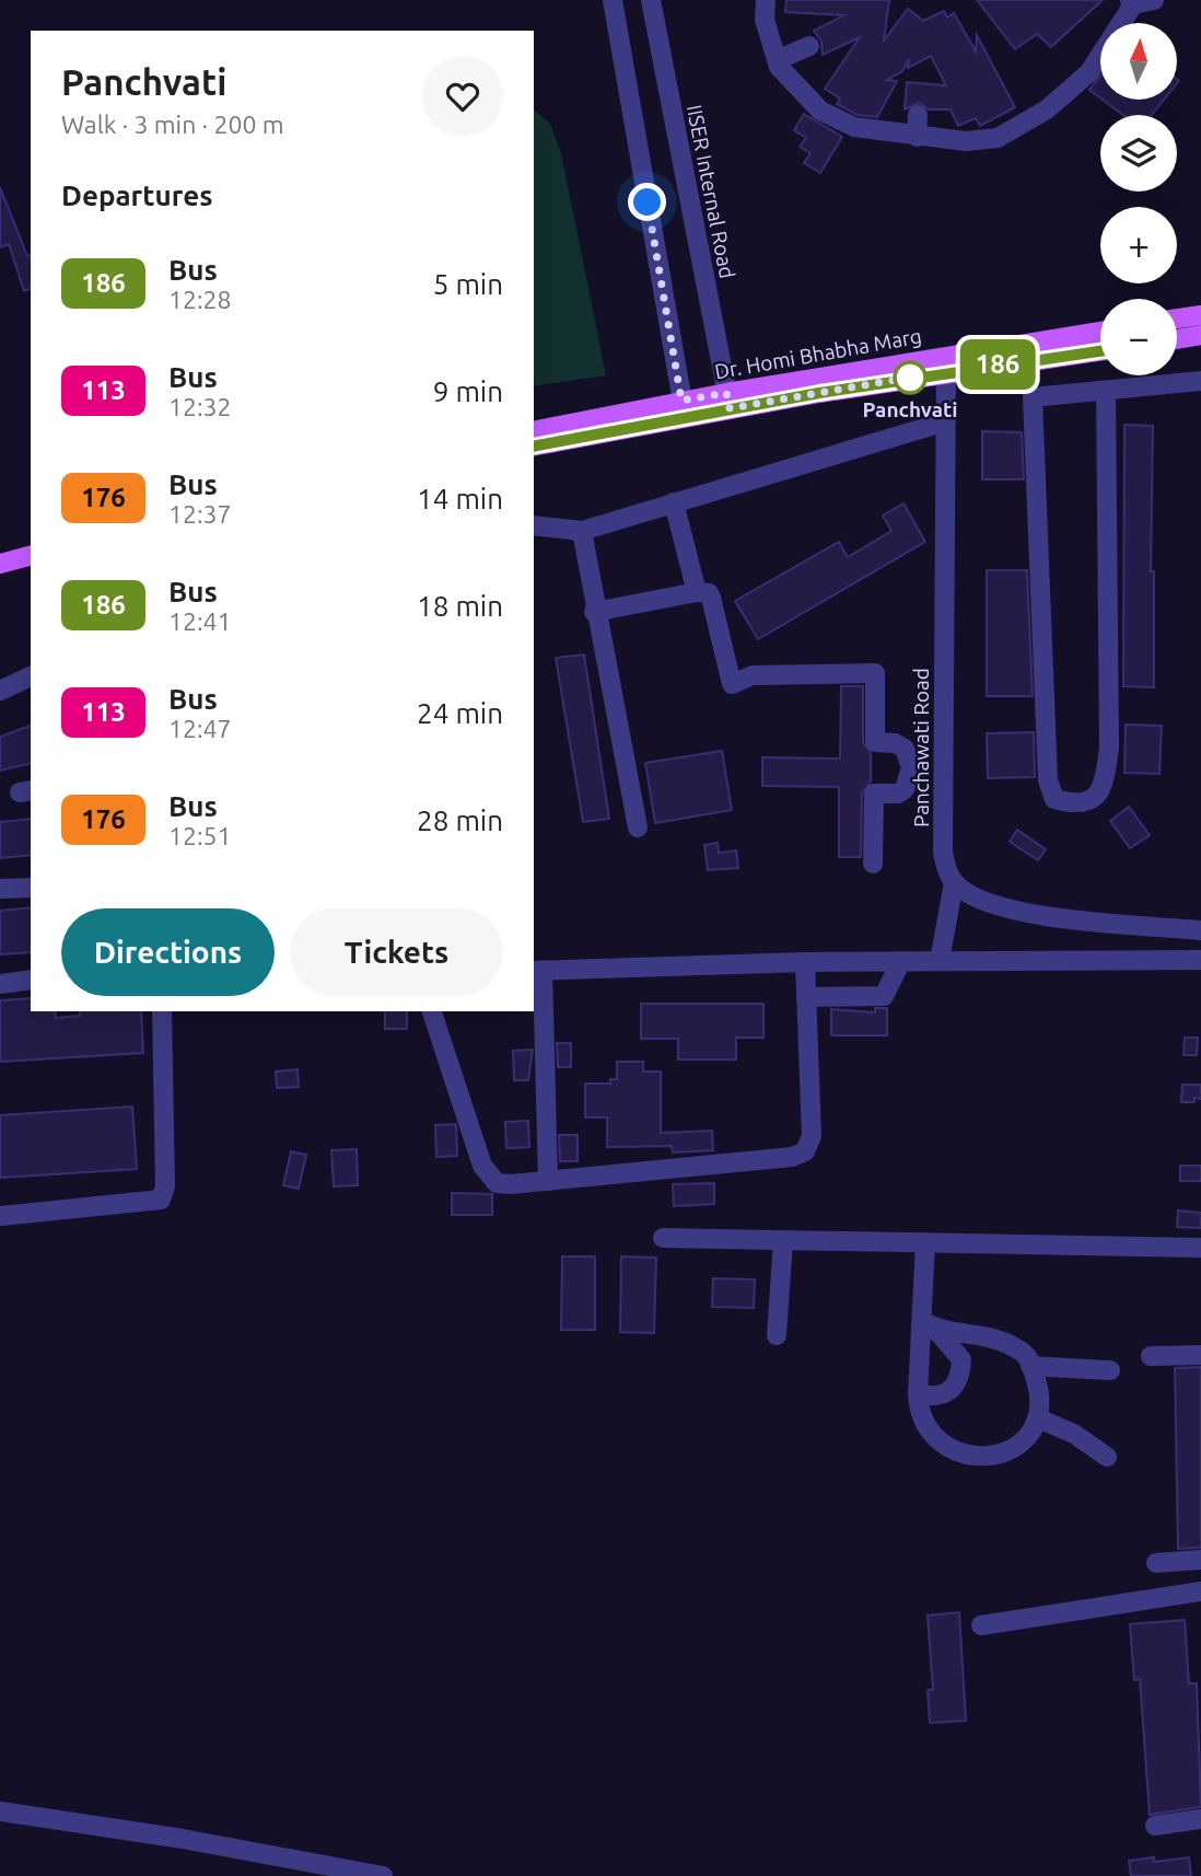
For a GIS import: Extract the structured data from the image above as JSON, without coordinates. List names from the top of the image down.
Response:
{
  "streets": {
    "main road": ["Dr. Homi Bhabha Marg"],
    "street": ["IISER Internal Road", "Panchawati Road"]
  },
  "crossings": [
    ["IISER Internal Road", "Dr. Homi Bhabha Marg"],
    ["Dr. Homi Bhabha Marg", "Panchawati Road"]
  ],
  "places": ["Panchvati"],
  "lines": ["bus line 186"],
  "north": "top",
  "page": {
    "on_map": "186",
    "map_buttons": ["+", "−"],
    "heading": [
      ["Panchvati", "Walk · 3 min · 200 m"],
      "Departures"
    ],
    "list": [
      {
        "mark": "186",
        "name": "Bus",
        "note": "12:28",
        "value": "5 min"
      },
      {
        "mark": "113",
        "name": "Bus",
        "note": "12:32",
        "value": "9 min"
      },
      {
        "mark": "176",
        "name": "Bus",
        "note": "12:37",
        "value": "14 min"
      },
      {
        "mark": "186",
        "name": "Bus",
        "note": "12:41",
        "value": "18 min"
      },
      {
        "mark": "113",
        "name": "Bus",
        "note": "12:47",
        "value": "24 min"
      },
      {
        "mark": "176",
        "name": "Bus",
        "note": "12:51",
        "value": "28 min"
      }
    ],
    "buttons": ["Directions", "Tickets"]
  }
}
